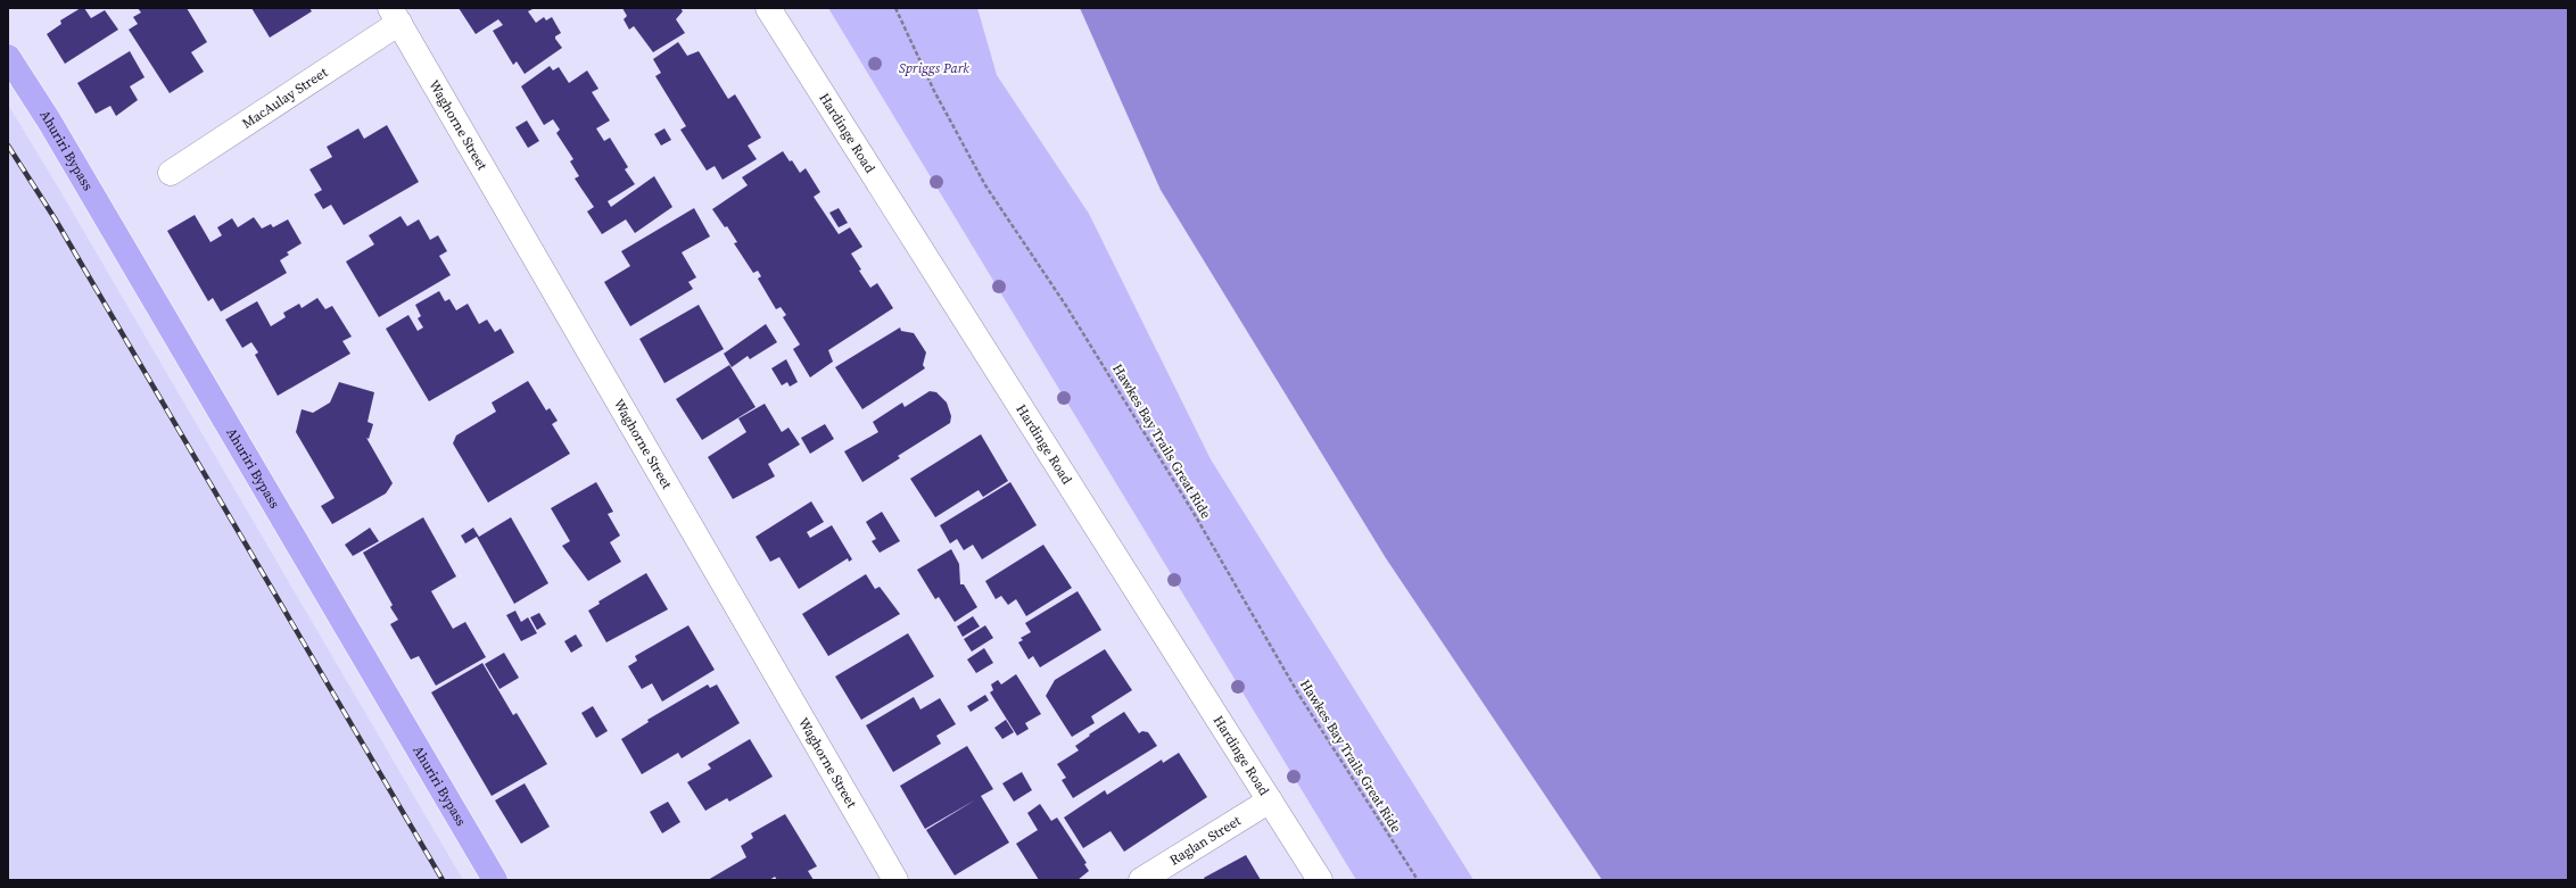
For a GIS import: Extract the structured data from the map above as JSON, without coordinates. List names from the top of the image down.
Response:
{
  "streets": {
    "highway": ["Ahuriri Bypass"],
    "street": [
      "MacAulay Street",
      "Waghorne Street",
      "Hardinge Road",
      "Raglan Street"
    ],
    "path": ["Hawkes Bay Trails Great Ride"]
  },
  "crossings": [
    ["MacAulay Street", "Waghorne Street"],
    ["Hardinge Road", "Raglan Street"]
  ],
  "parks": ["Spriggs Park"]
}
